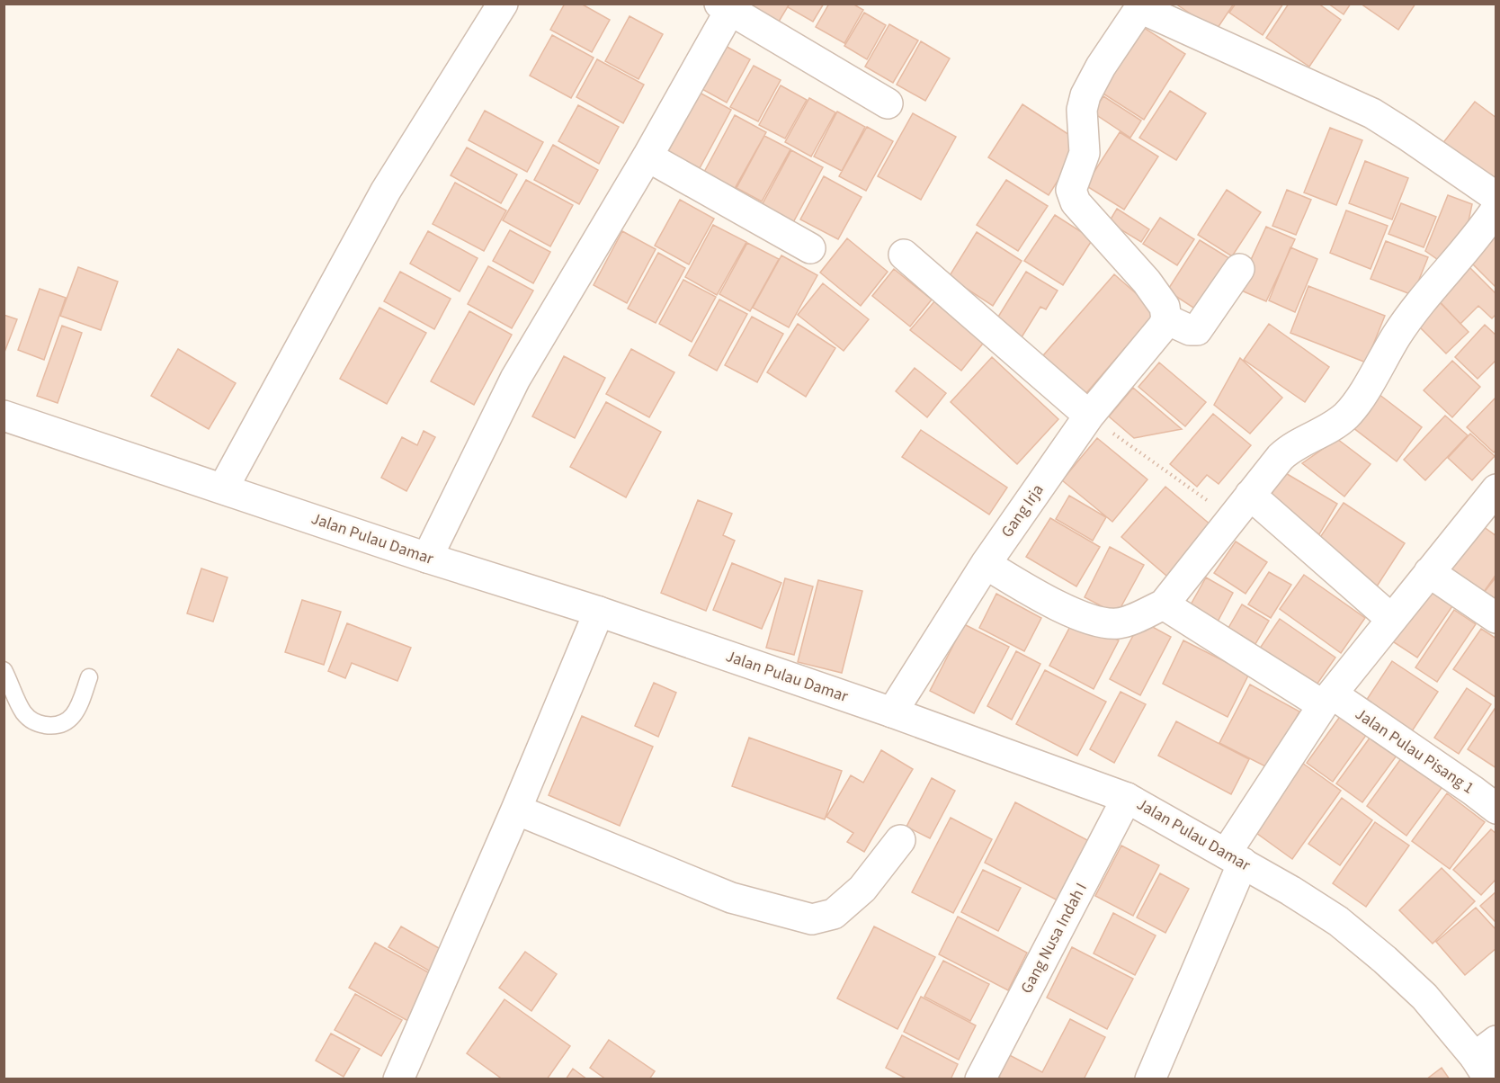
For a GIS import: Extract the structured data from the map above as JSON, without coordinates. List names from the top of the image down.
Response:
{
  "streets": {
    "street": [
      "Gang Irja",
      "Jalan Pulau Damar",
      "Jalan Pulau Pisang 1",
      "Gang Nusa Indah I"
    ]
  },
  "crossings": [
    ["Gang Irja", "Jalan Pulau Damar"],
    ["Jalan Pulau Damar", "Gang Nusa Indah I"]
  ]
}
